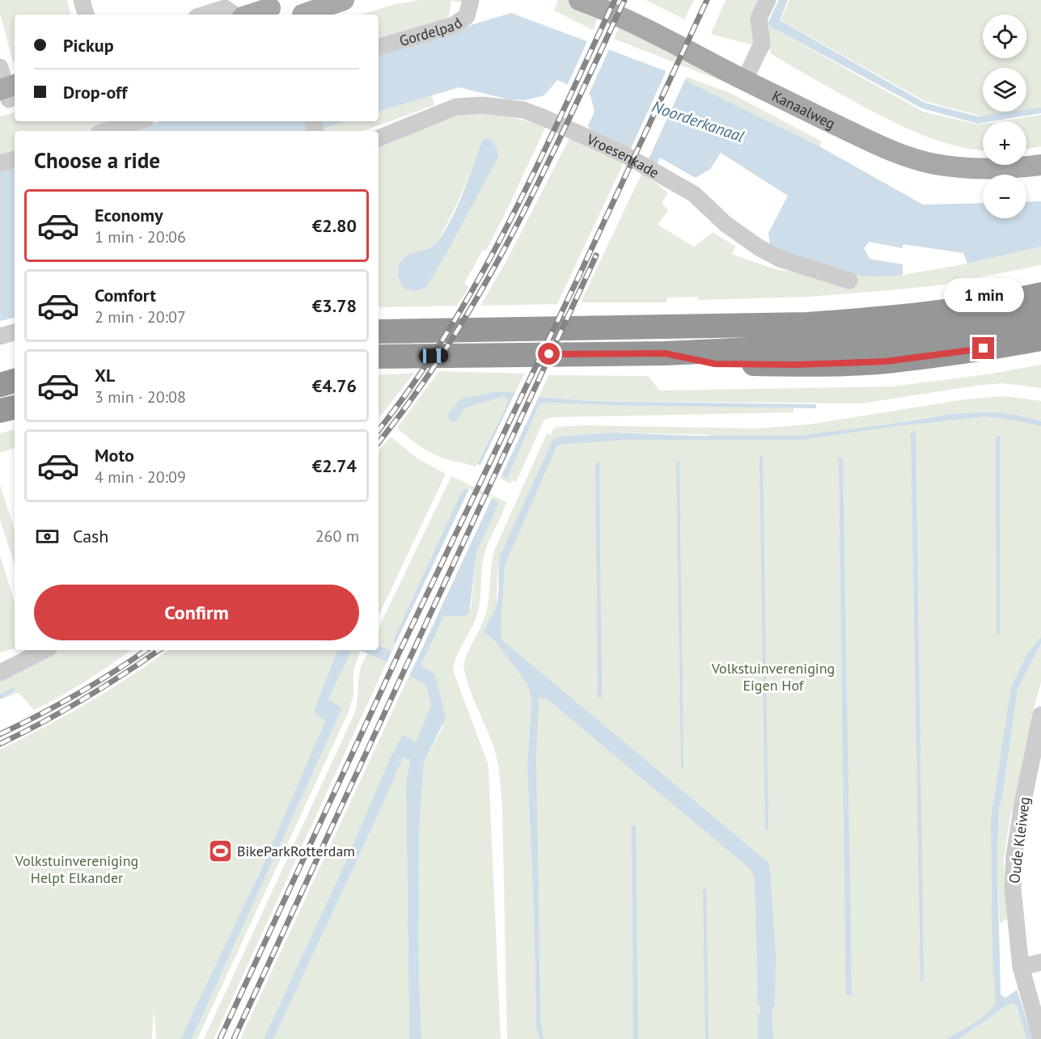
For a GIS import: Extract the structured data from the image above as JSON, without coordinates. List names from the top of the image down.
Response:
{
  "streets": {
    "main road": ["Kanaalweg"],
    "street": ["Gordelpad", "Vroesenkade", "Oude Kleiweg"]
  },
  "water": ["Noorderkanaal"],
  "parks": ["Volkstuinvereniging Eigen Hof", "Volkstuinvereniging Helpt Elkander"],
  "places": {
    "sports": ["BikeParkRotterdam"]
  },
  "page": {
    "map_buttons": ["+", "−"],
    "banner": ["Pickup", "Drop-off"],
    "heading": "Choose a ride",
    "list": [
      {
        "name": "Economy",
        "note": "1 min · 20:06",
        "value": "€2.80"
      },
      {
        "name": "Comfort",
        "note": "2 min · 20:07",
        "value": "€3.78"
      },
      {
        "name": "XL",
        "note": "3 min · 20:08",
        "value": "€4.76"
      },
      {
        "name": "Moto",
        "note": "4 min · 20:09",
        "value": "€2.74"
      }
    ],
    "bubble": "1 min",
    "pay": ["Cash", "260 m"],
    "buttons": "Confirm"
  }
}
